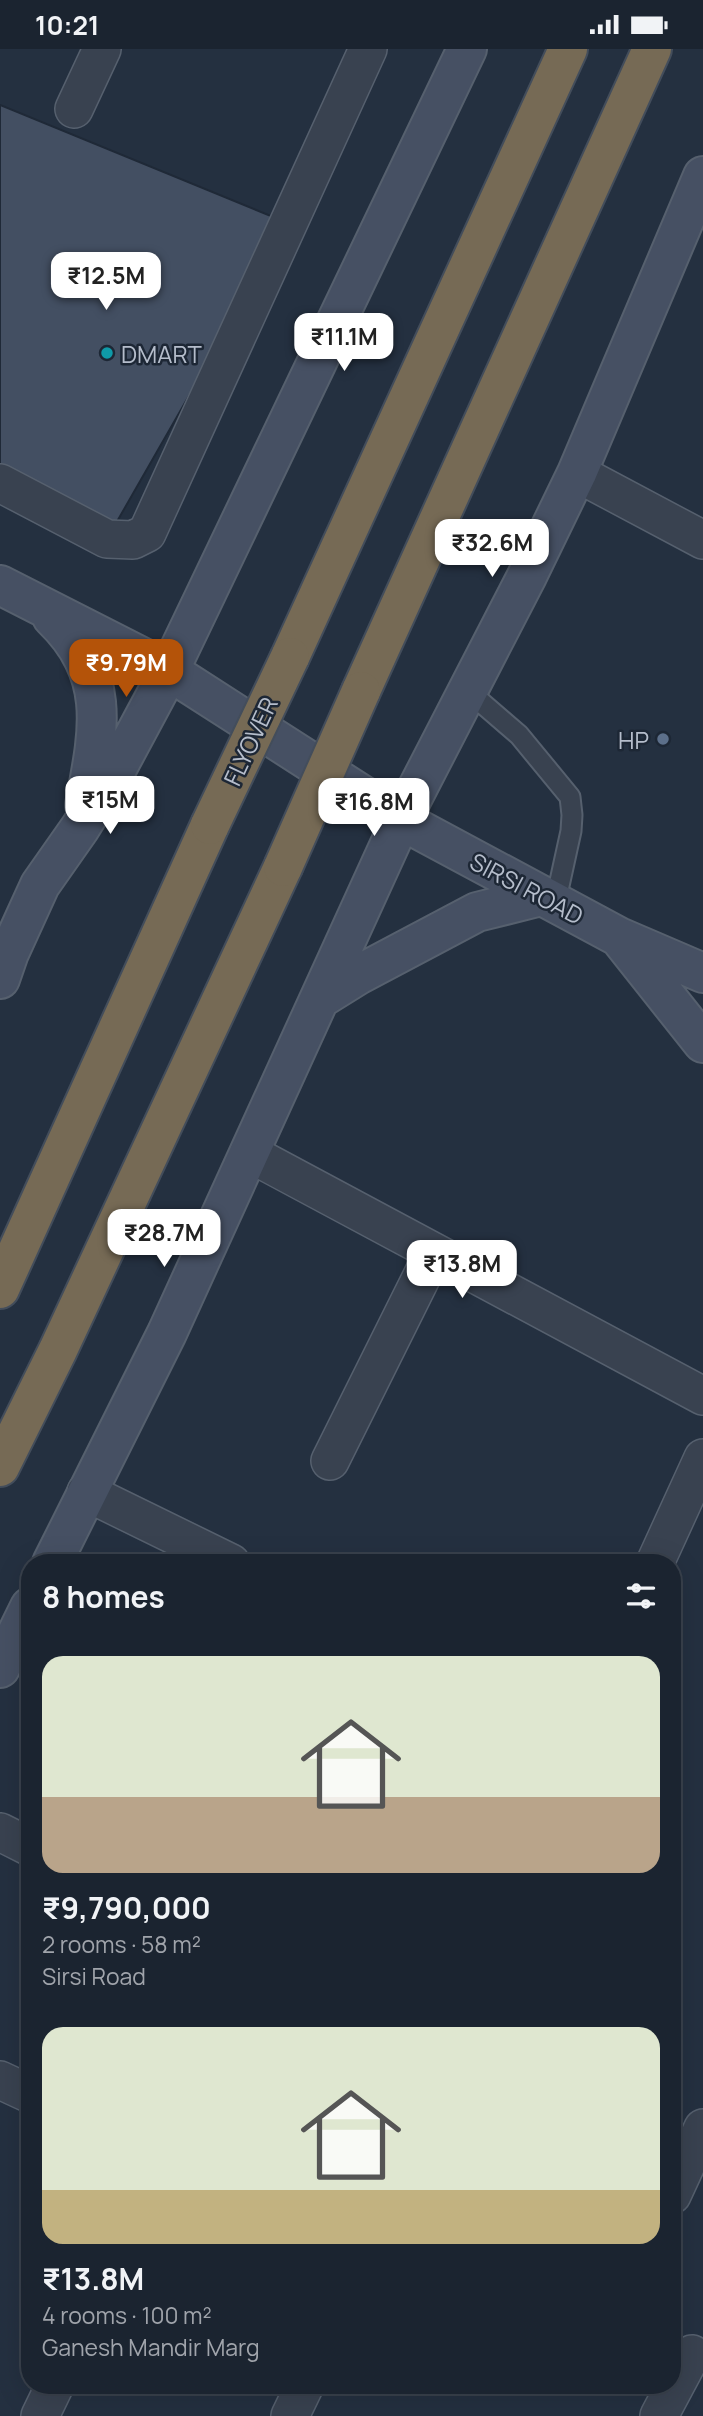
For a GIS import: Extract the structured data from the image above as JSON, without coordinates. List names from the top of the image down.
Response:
{
  "streets": {
    "highway": ["FLYOVER"],
    "street": ["SIRSI ROAD"]
  },
  "places": ["DMART", "HP"],
  "page": {
    "status": "10:21",
    "price": [
      "₹12.5M",
      "₹11.1M",
      "₹32.6M",
      "₹9.79M",
      "₹15M",
      "₹16.8M",
      "₹28.7M",
      "₹13.8M"
    ],
    "heading": "8 homes",
    "list": [
      {
        "name": "₹9,790,000",
        "note": "2 rooms · 58 m² · Sirsi Road"
      },
      {
        "name": "₹13.8M",
        "note": "4 rooms · 100 m² · Ganesh Mandir Marg"
      }
    ]
  }
}
